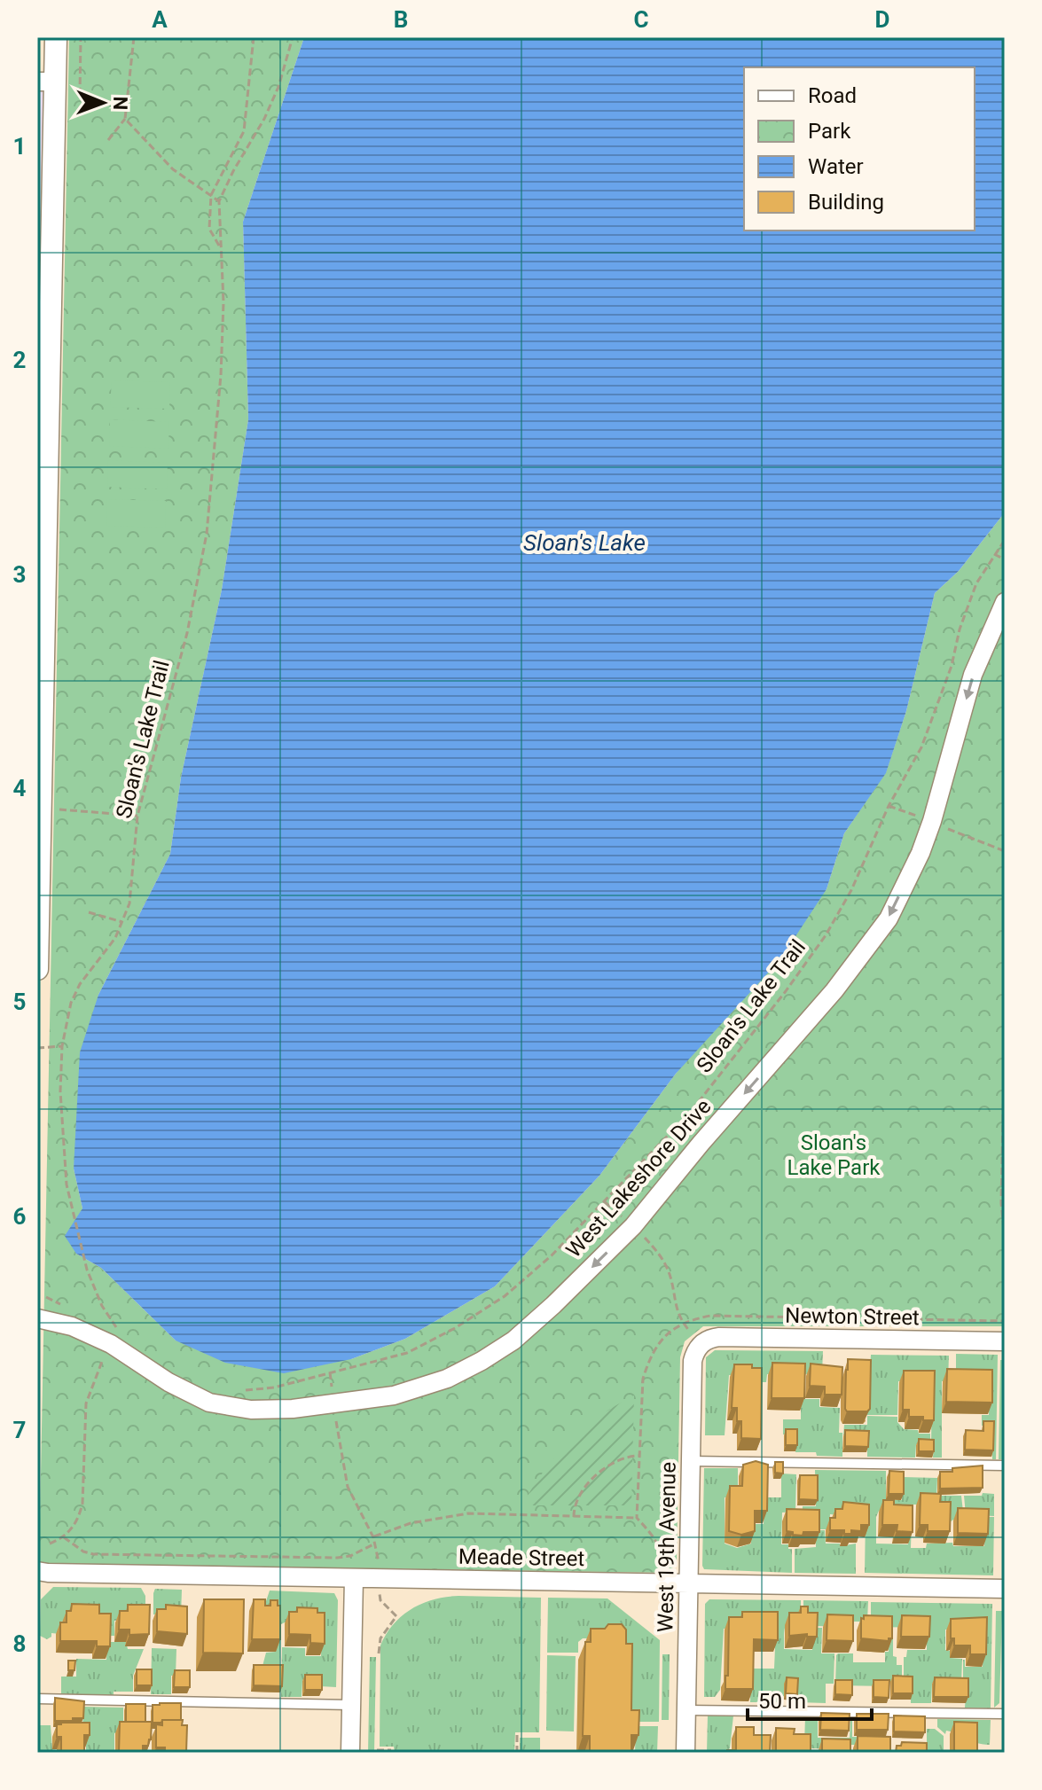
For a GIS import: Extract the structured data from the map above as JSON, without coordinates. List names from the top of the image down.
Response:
{
  "streets": {
    "street": [
      "West Lakeshore Drive",
      "Newton Street",
      "West 19th Avenue",
      "Meade Street"
    ],
    "path": ["Sloan's Lake Trail"]
  },
  "crossings": [
    ["Sloan's Lake Trail", "West Lakeshore Drive"],
    ["Newton Street", "West 19th Avenue"],
    ["West 19th Avenue", "Meade Street"]
  ],
  "one_way": ["West Lakeshore Drive"],
  "water": ["Sloan's Lake"],
  "parks": ["Sloan's Lake Park"],
  "legend": [
    "Road",
    "Park",
    "Water",
    "Building"
  ],
  "scale_bar": "50 m",
  "north": "right",
  "grid": {
    "columns": [
      "A",
      "B",
      "C",
      "D"
    ],
    "rows": [
      "1",
      "2",
      "3",
      "4",
      "5",
      "6",
      "7",
      "8"
    ]
  }
}
